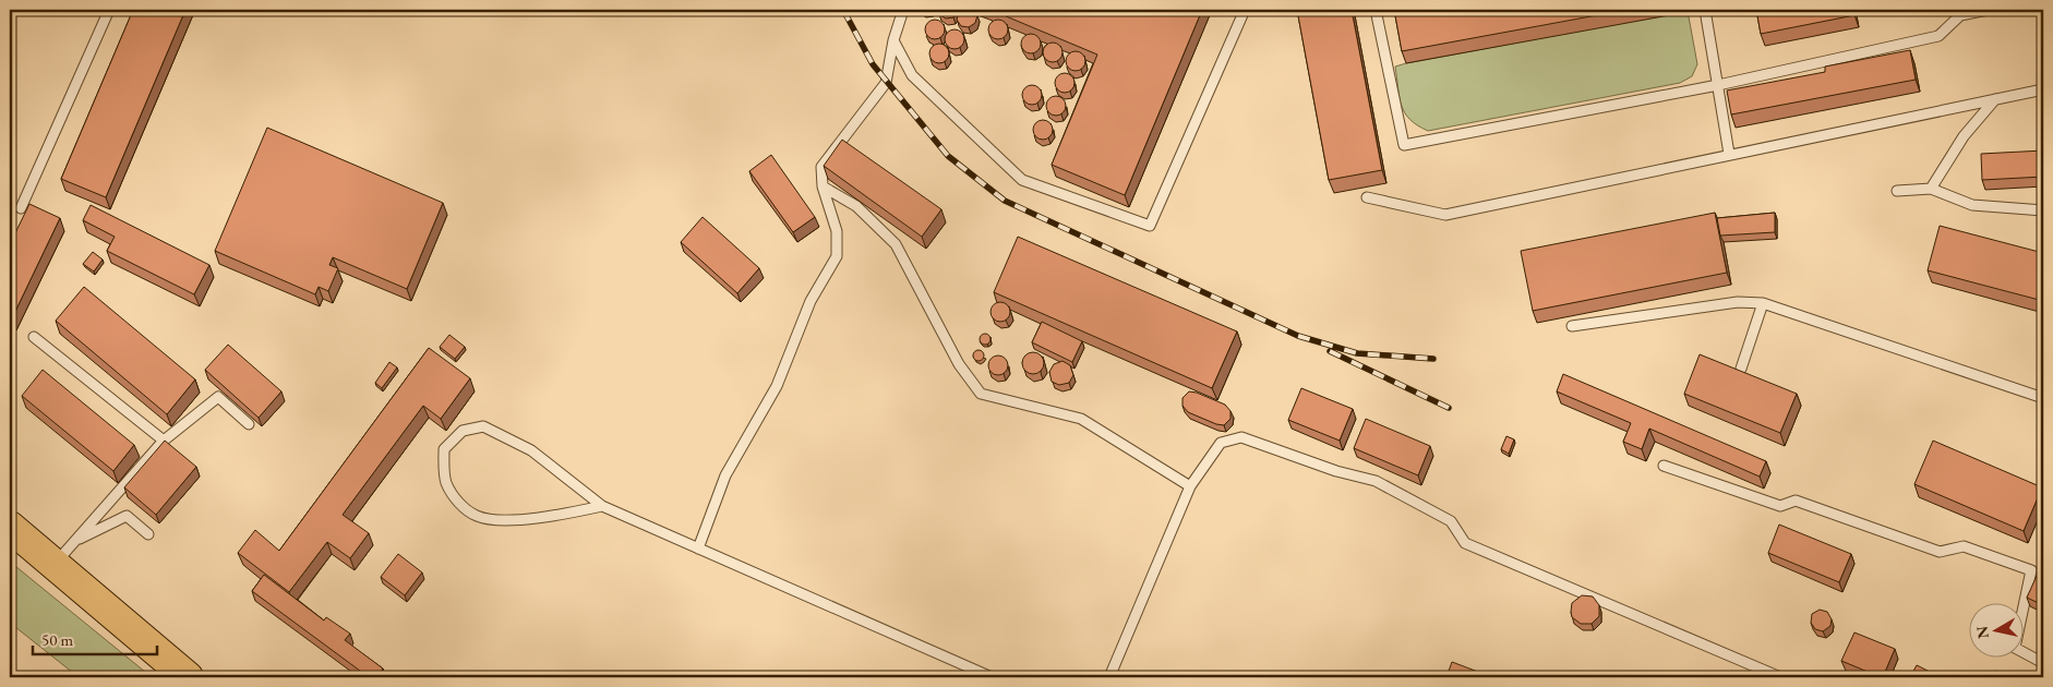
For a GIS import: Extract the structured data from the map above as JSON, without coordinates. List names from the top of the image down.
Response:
{
  "scale_bar": "50 m",
  "north": "left"
}
